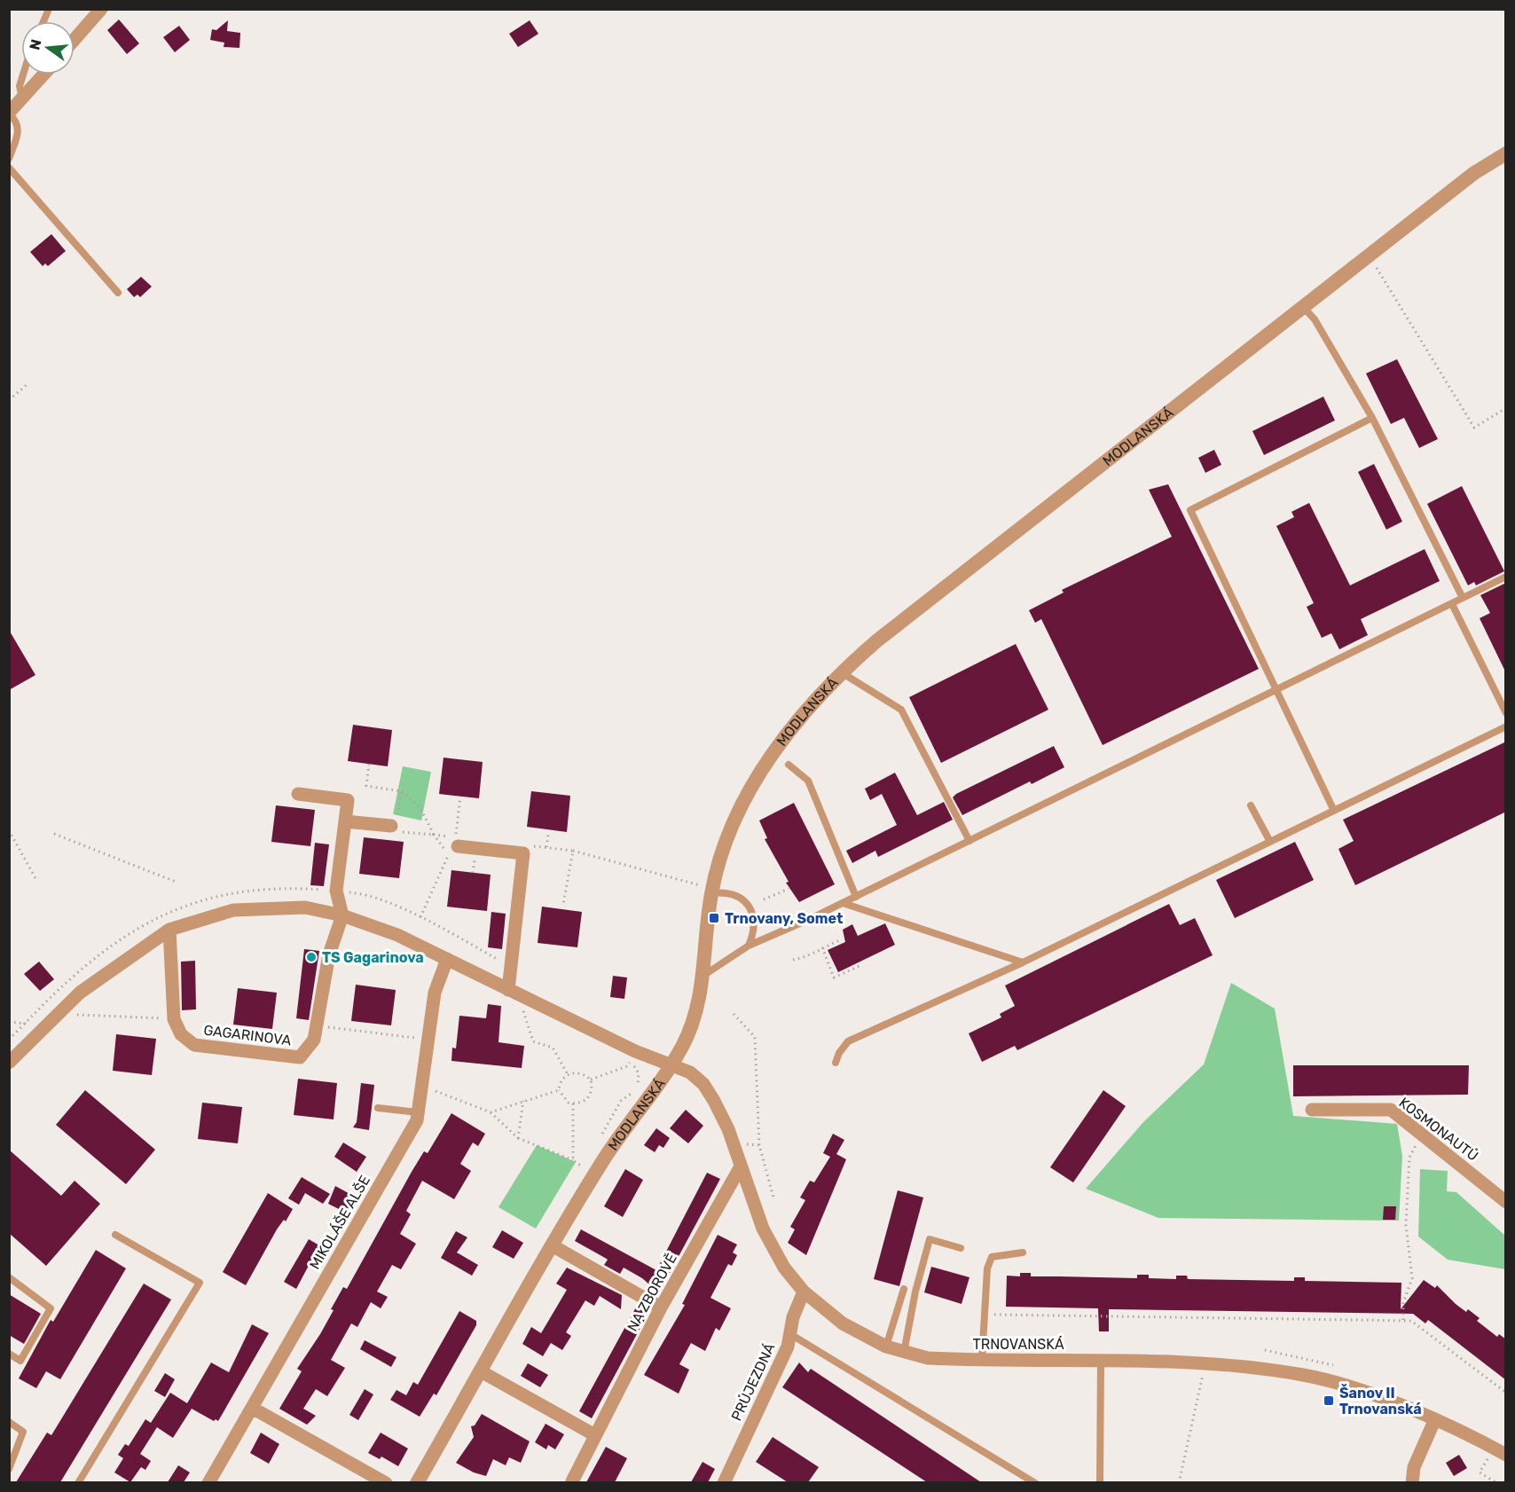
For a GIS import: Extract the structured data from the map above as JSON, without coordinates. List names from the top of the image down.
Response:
{
  "streets": {
    "street": [
      "MODLANSKÁ",
      "GAGARINOVA",
      "KOSMONAUTŮ",
      "MIKOLÁŠE ALŠE",
      "NA ZBOROVĚ",
      "TRNOVANSKÁ",
      "PRŮJEZDNÁ"
    ]
  },
  "crossings": [
    ["MODLANSKÁ", "TRNOVANSKÁ"],
    ["NA ZBOROVĚ", "TRNOVANSKÁ"],
    ["TRNOVANSKÁ", "PRŮJEZDNÁ"]
  ],
  "places": {
    "transit": ["Trnovany, Somet", "Šanov II Trnovanská"],
    "other": ["TS Gagarinova"]
  },
  "north": "left"
}
